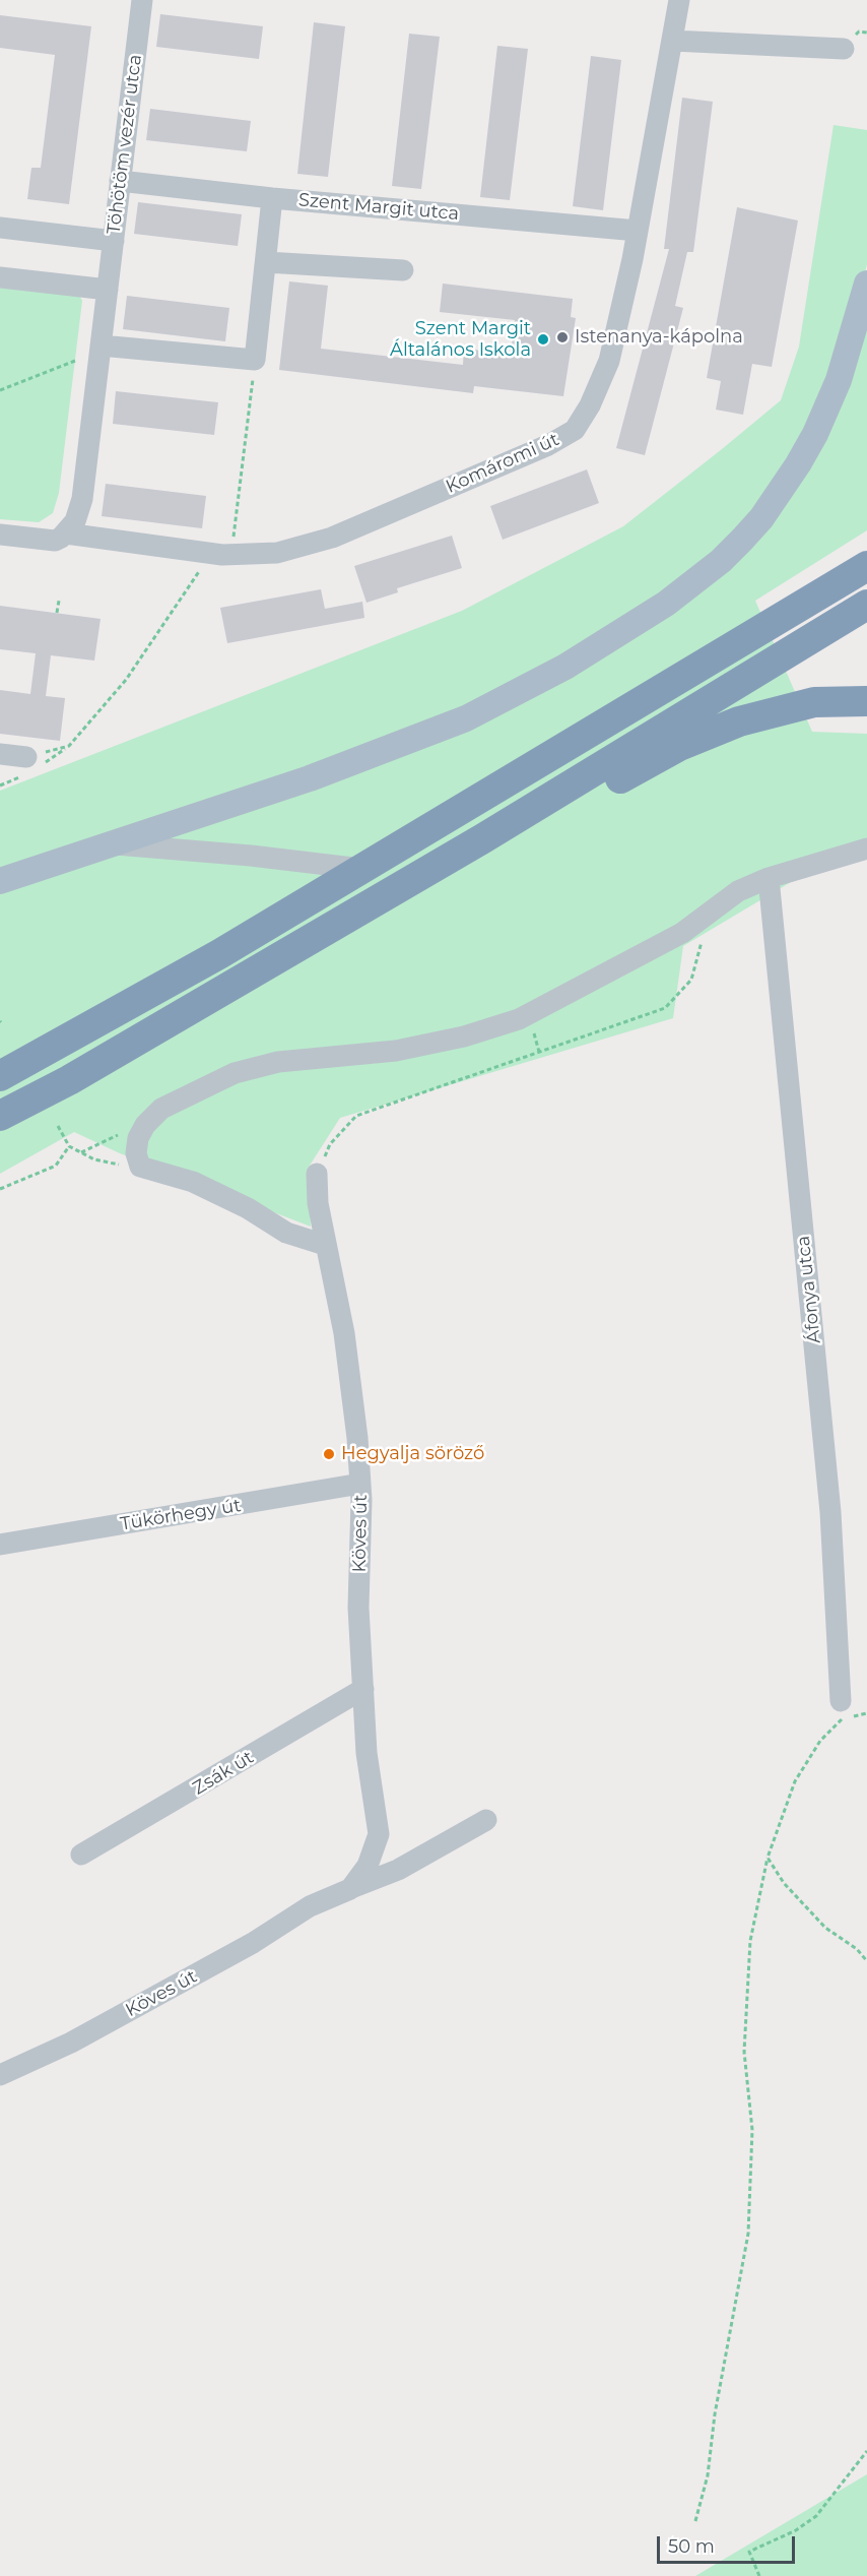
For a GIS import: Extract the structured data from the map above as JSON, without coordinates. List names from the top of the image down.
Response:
{
  "streets": {
    "street": [
      "Töhötöm vezér utca",
      "Szent Margit utca",
      "Komáromi út",
      "Áfonya utca",
      "Tükörhegy út",
      "Köves út",
      "Zsák út"
    ]
  },
  "crossings": [
    ["Töhötöm vezér utca", "Szent Margit utca"],
    ["Töhötöm vezér utca", "Komáromi út"],
    ["Szent Margit utca", "Komáromi út"],
    ["Tükörhegy út", "Köves út"],
    ["Köves út", "Zsák út"]
  ],
  "places": ["Istenanya-kápolna", "Szent Margit Általános Iskola", "Hegyalja söröző"],
  "scale_bar": "50 m"
}
